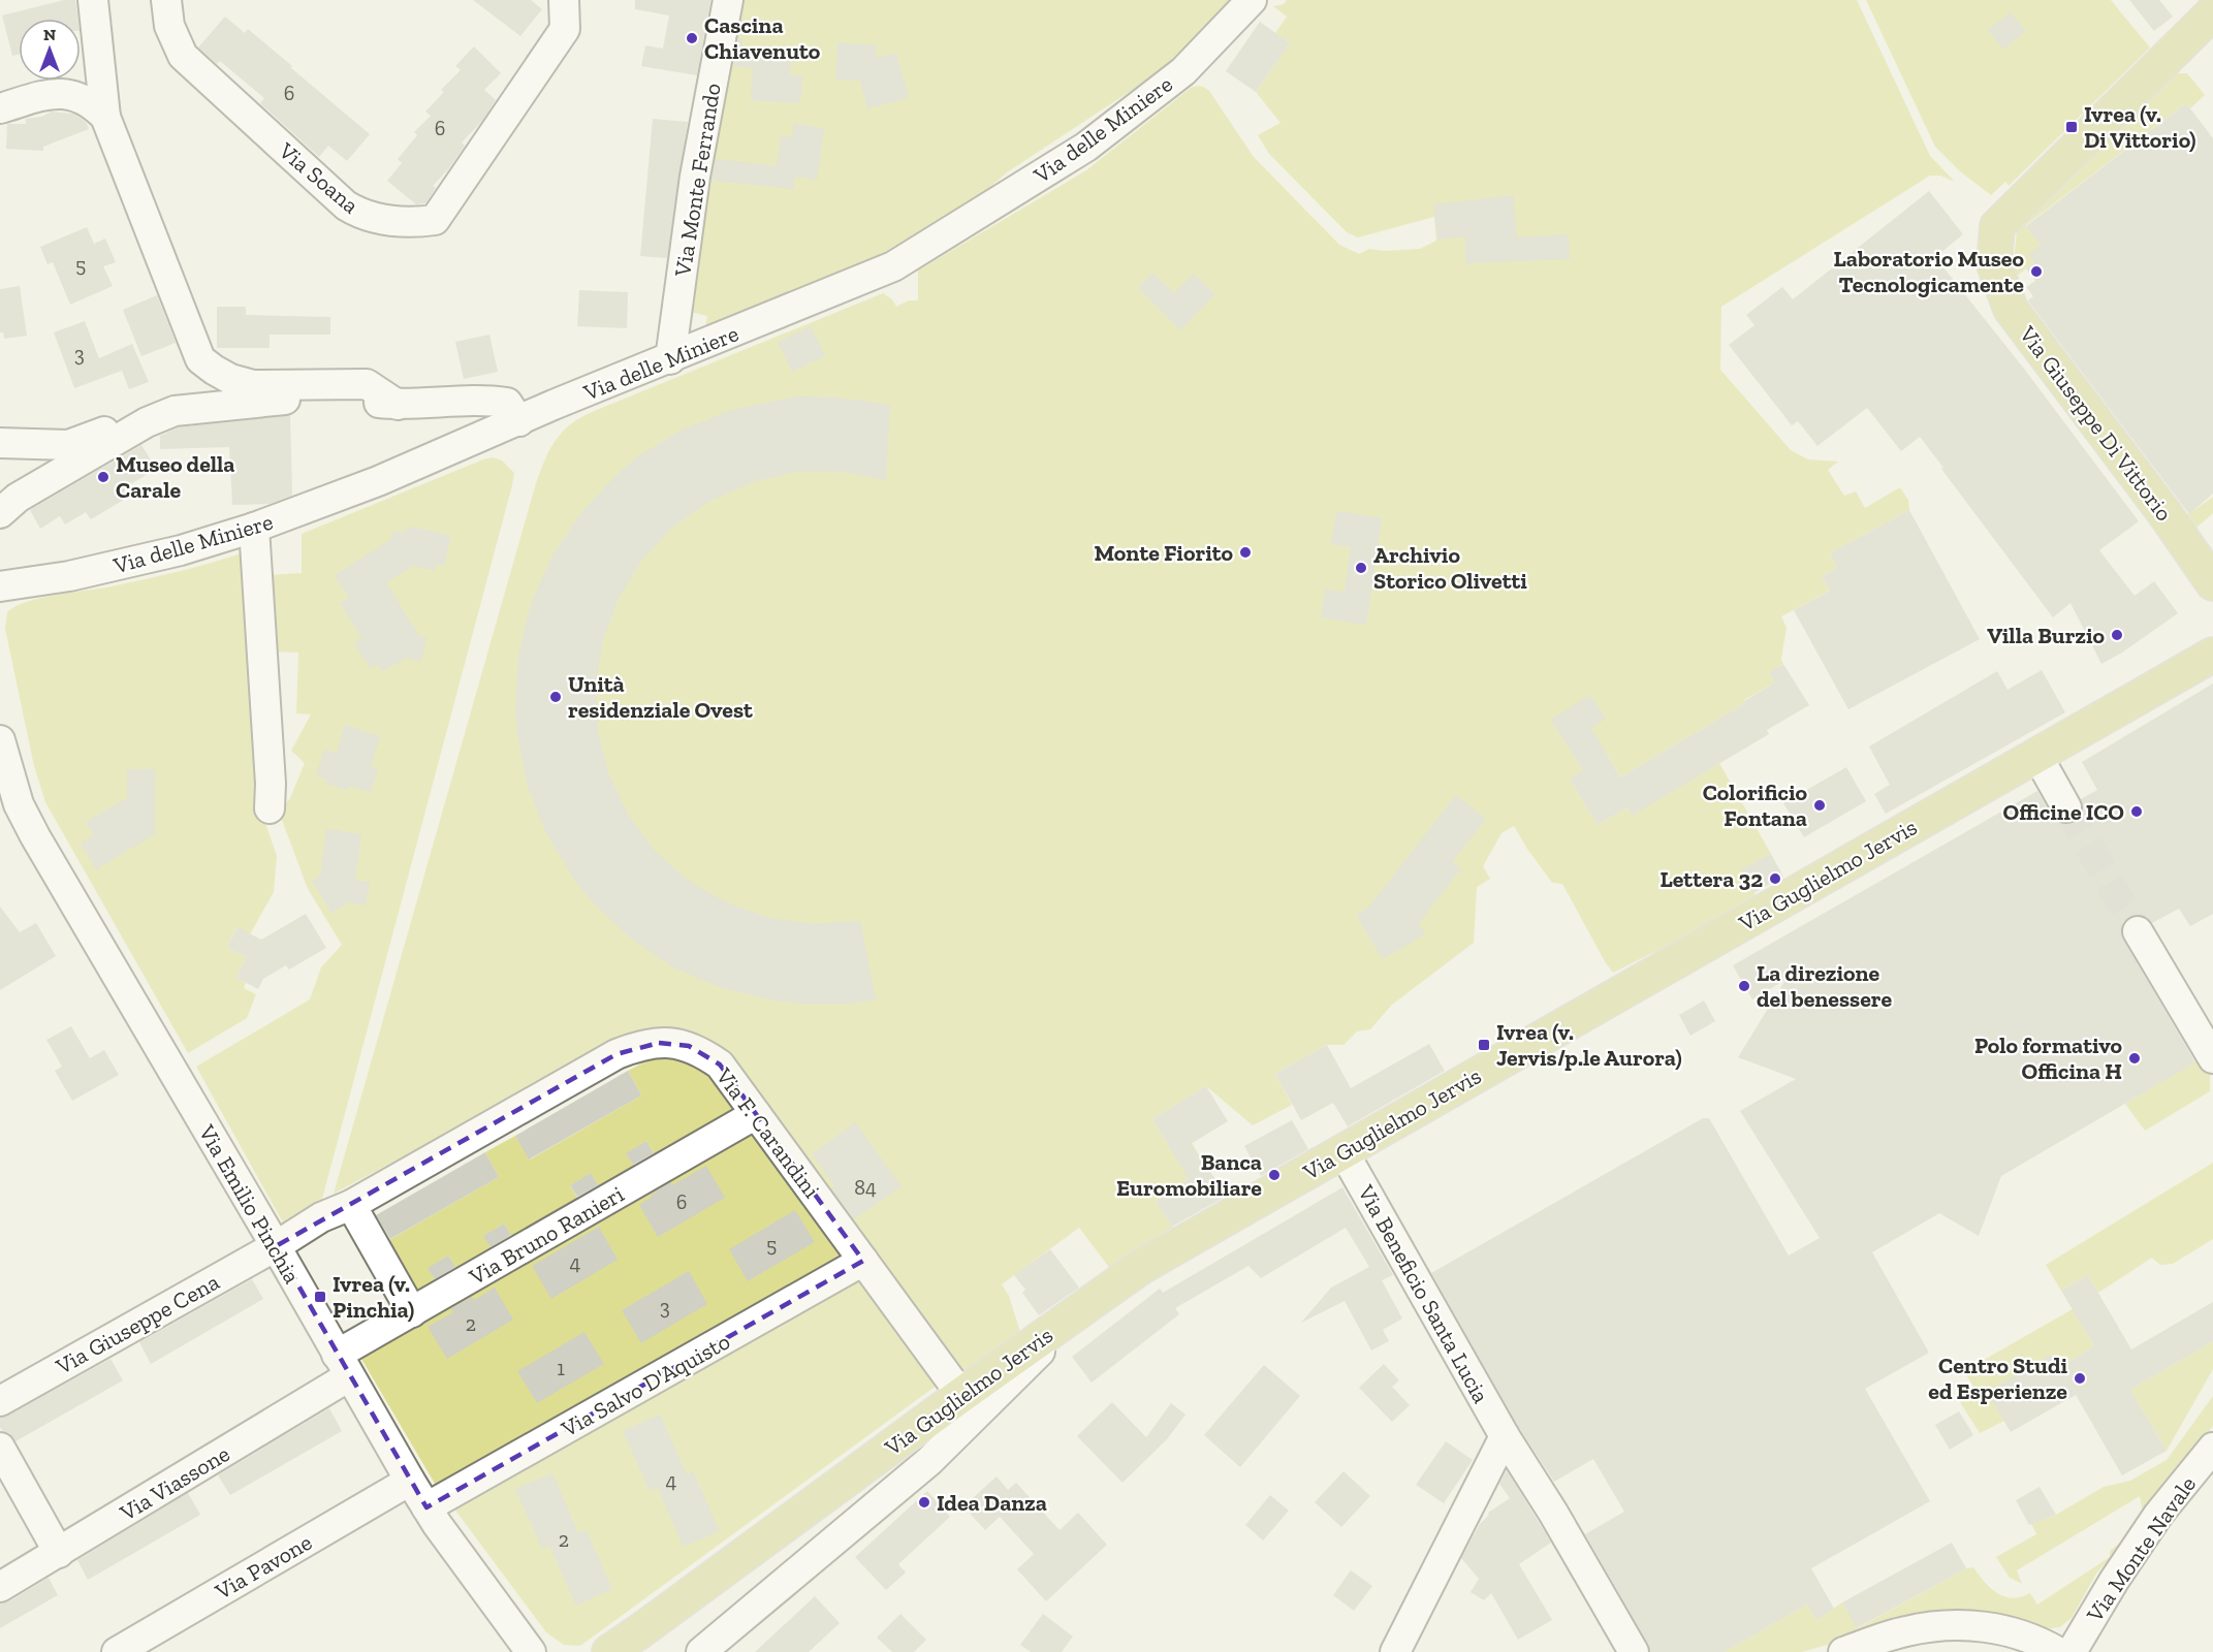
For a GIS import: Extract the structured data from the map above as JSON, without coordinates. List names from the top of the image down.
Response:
{
  "streets": {
    "main road": ["Via Giuseppe Di Vittorio", "Via Guglielmo Jervis"],
    "street": [
      "Via delle Miniere",
      "Via Soana",
      "Via Monte Ferrando",
      "Via F. Carandini",
      "Via Emilio Pinchia",
      "Via Bruno Ranieri",
      "Via Beneficio Santa Lucia",
      "Via Giuseppe Cena",
      "Via Salvo D'Aquisto",
      "Via Viassone",
      "Via Monte Navale",
      "Via Pavone"
    ]
  },
  "crossings": [
    ["Via delle Miniere", "Via Monte Ferrando"],
    ["Via Guglielmo Jervis", "Via F. Carandini"],
    ["Via Guglielmo Jervis", "Via Beneficio Santa Lucia"],
    ["Via F. Carandini", "Via Emilio Pinchia"],
    ["Via F. Carandini", "Via Bruno Ranieri"],
    ["Via F. Carandini", "Via Giuseppe Cena"],
    ["Via F. Carandini", "Via Salvo D'Aquisto"],
    ["Via Emilio Pinchia", "Via Bruno Ranieri"],
    ["Via Emilio Pinchia", "Via Giuseppe Cena"],
    ["Via Emilio Pinchia", "Via Salvo D'Aquisto"],
    ["Via Emilio Pinchia", "Via Viassone"],
    ["Via Emilio Pinchia", "Via Pavone"],
    ["Via Bruno Ranieri", "Via Viassone"]
  ],
  "places": {
    "other": [
      "Cascina Chiavenuto",
      "Laboratorio Museo Tecnologicamente",
      "Museo della Carale",
      "Monte Fiorito",
      "Archivio Storico Olivetti",
      "Villa Burzio",
      "Unità residenziale Ovest",
      "Colorificio Fontana",
      "Officine ICO",
      "Lettera 32",
      "La direzione del benessere",
      "Polo formativo Officina H",
      "Banca Euromobiliare",
      "Centro Studi ed Esperienze",
      "Idea Danza"
    ],
    "transit": ["Ivrea (v. Di Vittorio)", "Ivrea (v. Jervis/p.le Aurora)", "Ivrea (v. Pinchia)"]
  },
  "house_numbers": [
    "6",
    "6",
    "5",
    "3",
    "84",
    "6",
    "5",
    "4",
    "3",
    "2",
    "1",
    "4",
    "2"
  ],
  "north": "top"
}
